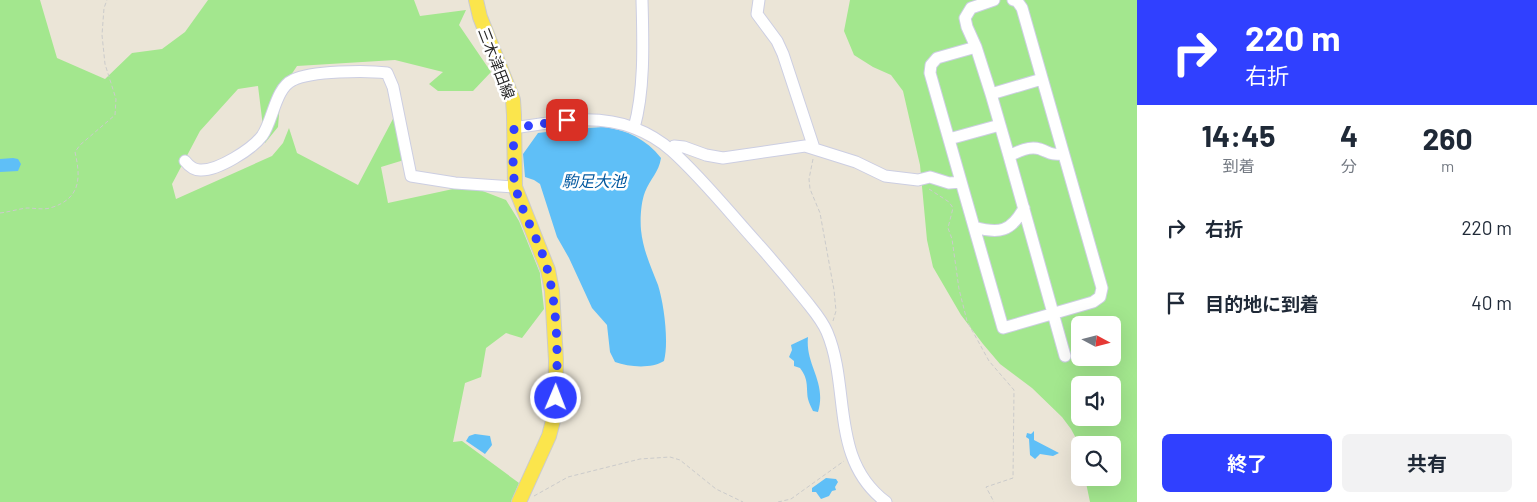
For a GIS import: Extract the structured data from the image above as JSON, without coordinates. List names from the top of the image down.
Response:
{
  "streets": {
    "main road": ["三木津田線"]
  },
  "water": ["駒足大池"],
  "north": "right",
  "page": {
    "turn": ["220 m", "右折"],
    "eta": [
      "14:45",
      "到着",
      "4",
      "分",
      "260",
      "m"
    ],
    "list": [
      {
        "name": "右折",
        "value": "220 m"
      },
      {
        "name": "目的地に到着",
        "value": "40 m"
      }
    ],
    "buttons": ["終了", "共有"]
  }
}
